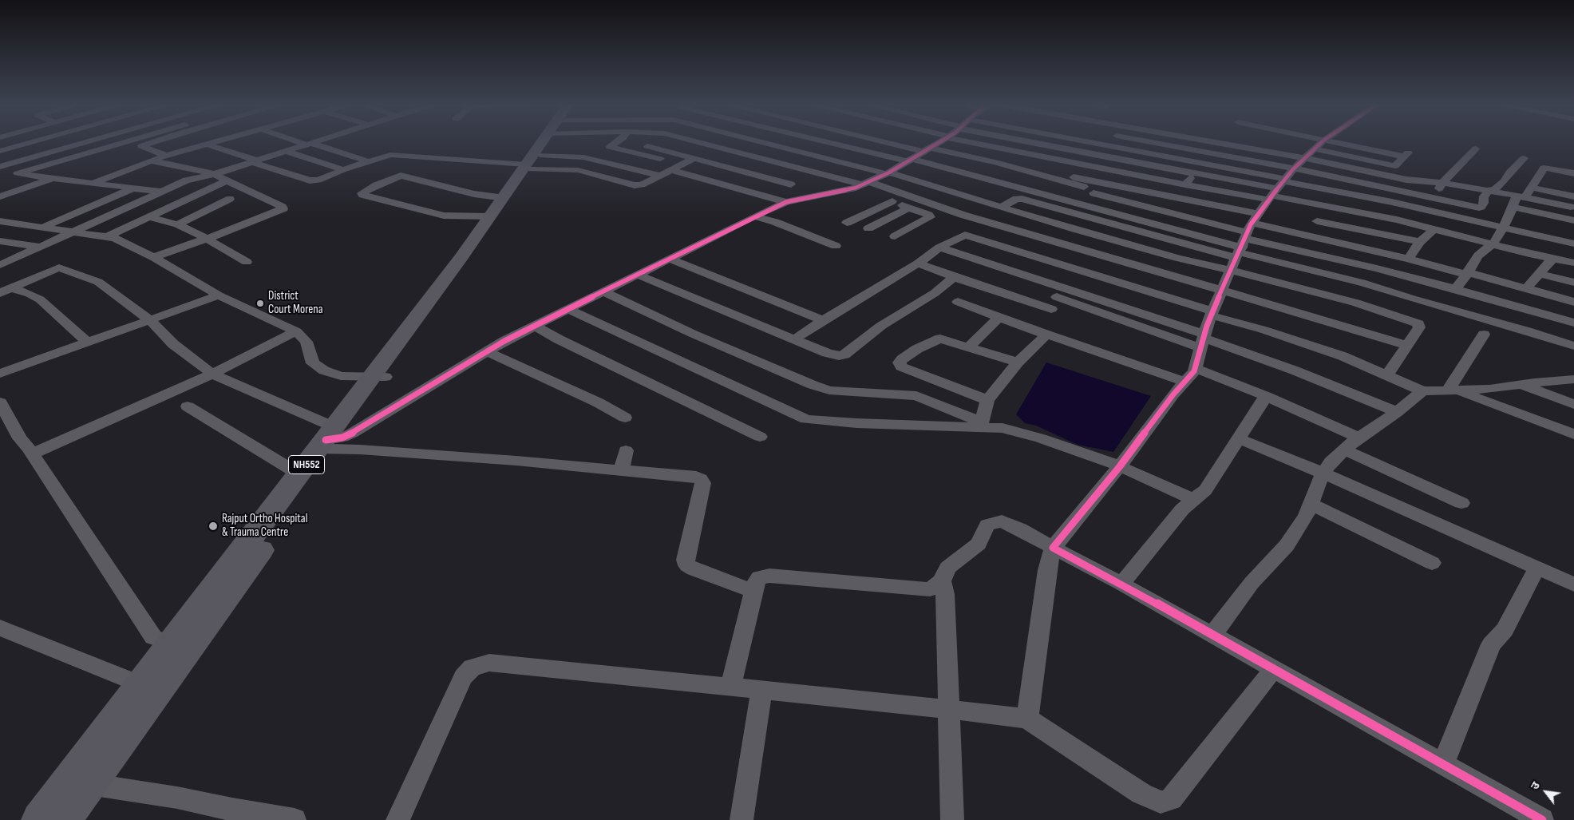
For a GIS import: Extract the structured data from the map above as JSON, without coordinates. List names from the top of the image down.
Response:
{
  "streets": {
    "highway": ["NH552"]
  },
  "places": ["District Court Morena", "Rajput Ortho Hospital & Trauma Centre"],
  "north": "top left"
}
